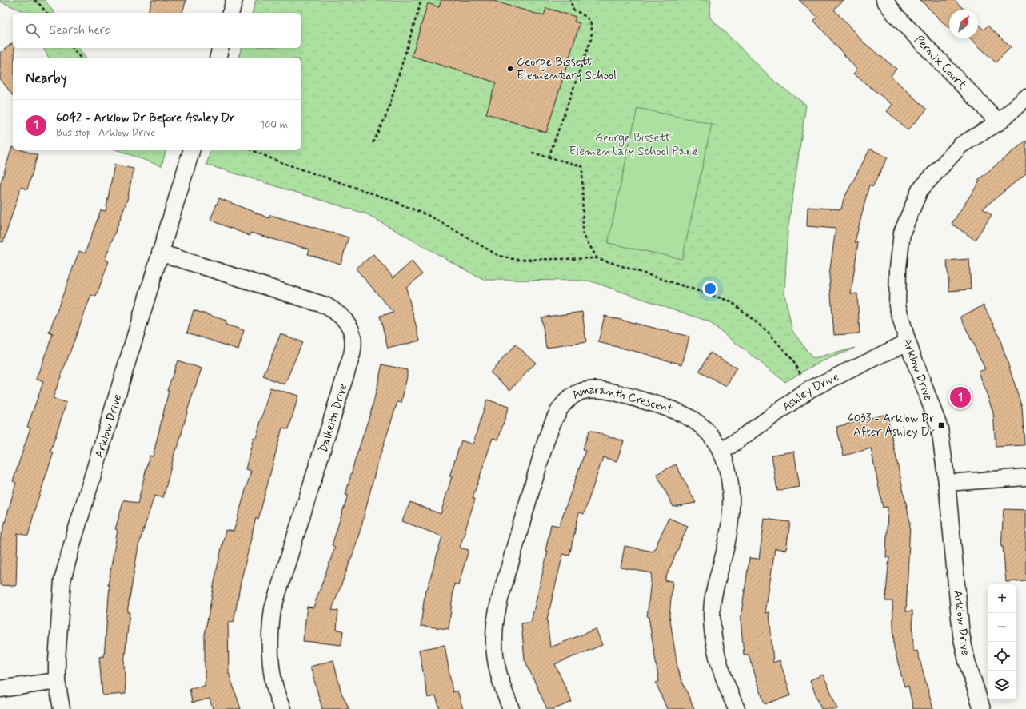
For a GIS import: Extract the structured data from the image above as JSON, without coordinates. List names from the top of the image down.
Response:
{
  "streets": {
    "street": [
      "Pernix Court",
      "Arklow Drive",
      "Ashley Drive",
      "Amaranth Crescent",
      "Dalkeith Drive"
    ]
  },
  "crossings": [
    ["Pernix Court", "Arklow Drive"],
    ["Arklow Drive", "Ashley Drive"],
    ["Arklow Drive", "Dalkeith Drive"],
    ["Ashley Drive", "Amaranth Crescent"]
  ],
  "parks": ["George Bissett Elementary School Park"],
  "places": {
    "other": ["George Bissett Elementary School"],
    "transit": ["6033 - Arklow Dr After Ashley Dr"]
  },
  "north": "top right",
  "page": {
    "search": "Search here",
    "heading": "Nearby",
    "list": [
      {
        "mark": "1",
        "name": "6042 - Arklow Dr Before Ashley Dr",
        "note": "Bus stop · Arklow Drive",
        "value": "100 m"
      }
    ],
    "pins": "1",
    "map_buttons": ["+", "−"]
  }
}
